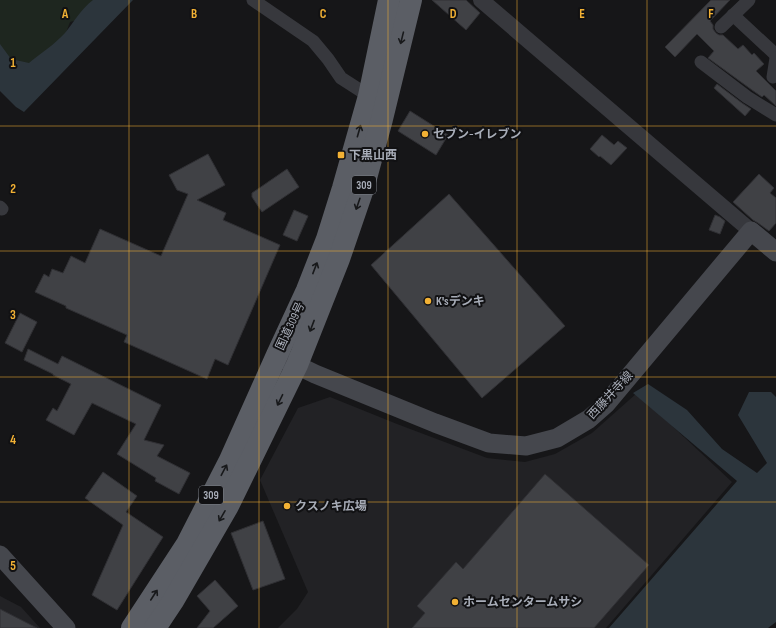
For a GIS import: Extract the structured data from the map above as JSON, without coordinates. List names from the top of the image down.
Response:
{
  "streets": {
    "highway": ["309", "国道309号"],
    "main road": ["西藤井寺線"]
  },
  "crossings": [
    ["国道309号", "西藤井寺線"]
  ],
  "places": {
    "other": [
      "セブン-イレブン",
      "K'sデンキ",
      "クスノキ広場",
      "ホームセンタームサシ"
    ],
    "transit": ["下黒山西"]
  },
  "grid": {
    "columns": [
      "A",
      "B",
      "C",
      "D",
      "E",
      "F"
    ],
    "rows": [
      "1",
      "2",
      "3",
      "4",
      "5"
    ]
  }
}
